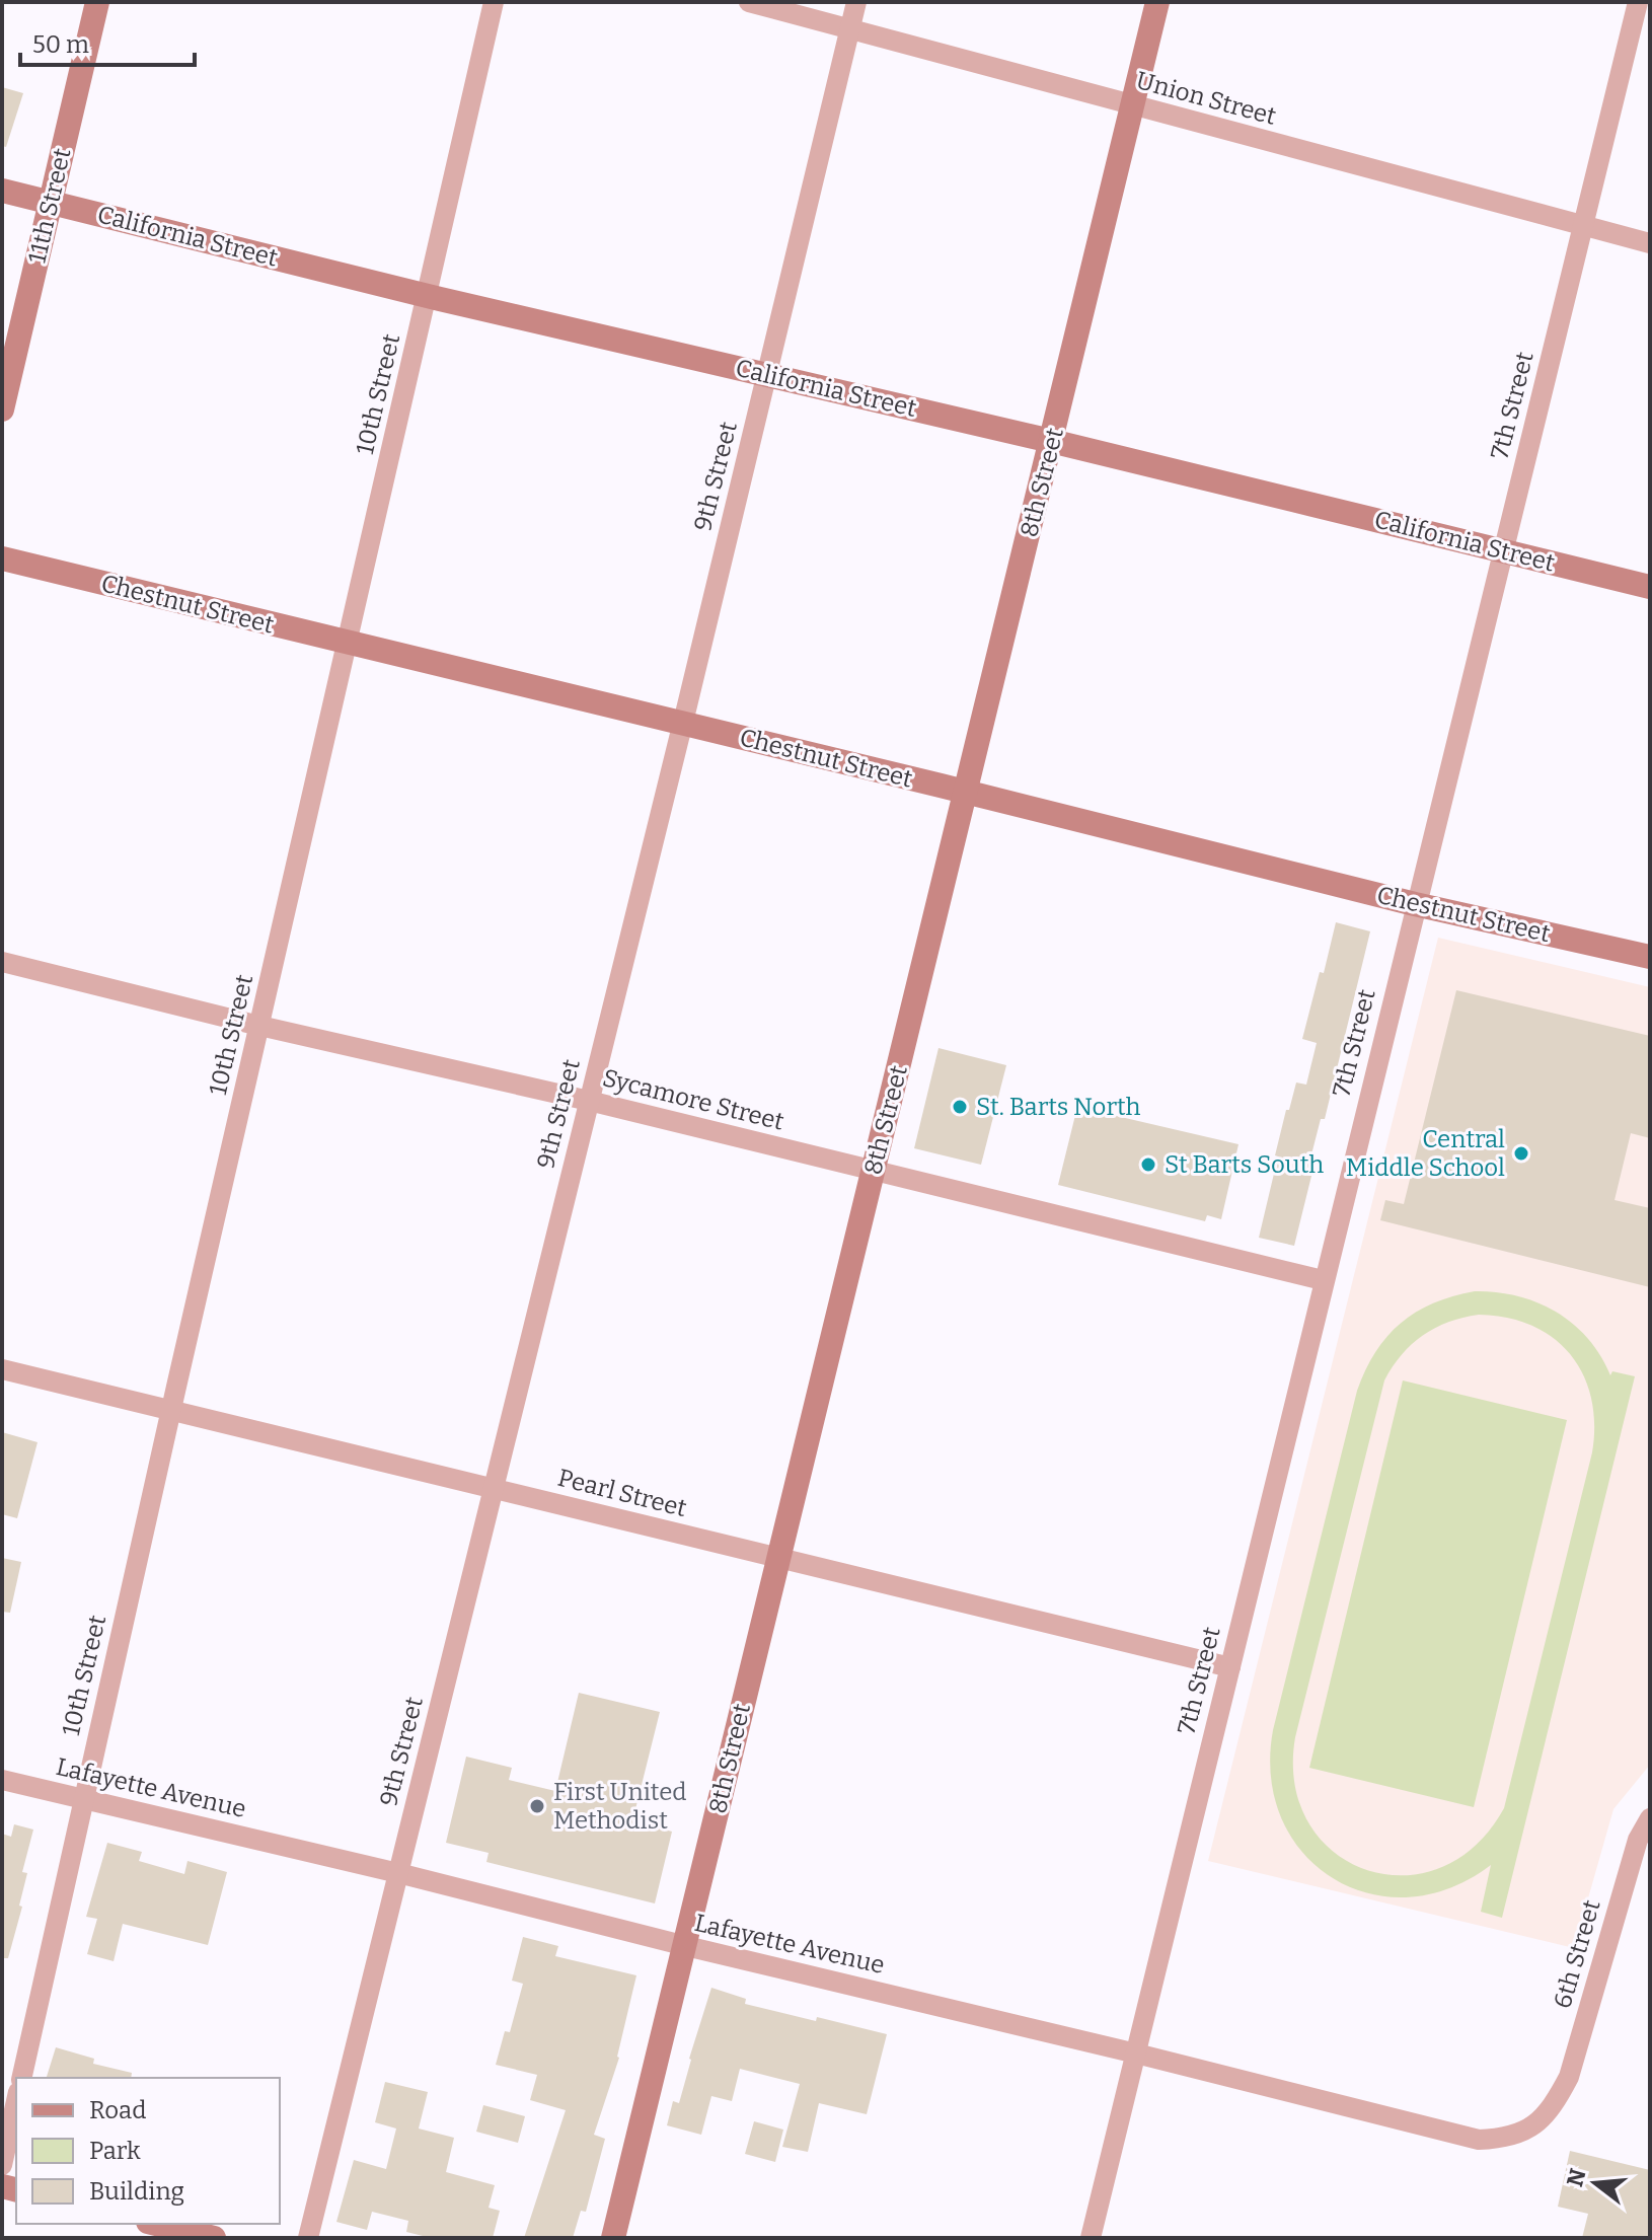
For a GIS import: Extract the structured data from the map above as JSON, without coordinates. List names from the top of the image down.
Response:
{
  "streets": {
    "street": [
      "Union Street",
      "11th Street",
      "California Street",
      "10th Street",
      "7th Street",
      "9th Street",
      "8th Street",
      "Chestnut Street",
      "Sycamore Street",
      "Pearl Street",
      "Lafayette Avenue",
      "6th Street"
    ]
  },
  "crossings": [
    ["Union Street", "7th Street"],
    ["Union Street", "9th Street"],
    ["Union Street", "8th Street"],
    ["11th Street", "California Street"],
    ["California Street", "10th Street"],
    ["California Street", "7th Street"],
    ["California Street", "9th Street"],
    ["California Street", "8th Street"],
    ["10th Street", "Chestnut Street"],
    ["10th Street", "Sycamore Street"],
    ["10th Street", "Pearl Street"],
    ["10th Street", "Lafayette Avenue"],
    ["7th Street", "Chestnut Street"],
    ["7th Street", "Sycamore Street"],
    ["7th Street", "Pearl Street"],
    ["7th Street", "Lafayette Avenue"],
    ["9th Street", "Chestnut Street"],
    ["9th Street", "Sycamore Street"],
    ["9th Street", "Pearl Street"],
    ["9th Street", "Lafayette Avenue"],
    ["8th Street", "Chestnut Street"],
    ["8th Street", "Sycamore Street"],
    ["8th Street", "Pearl Street"],
    ["8th Street", "Lafayette Avenue"],
    ["Lafayette Avenue", "6th Street"]
  ],
  "places": [
    "St. Barts North",
    "Central Middle School",
    "St Barts South",
    "First United Methodist"
  ],
  "legend": ["Road", "Park", "Building"],
  "scale_bar": "50 m",
  "north": "left"
}
